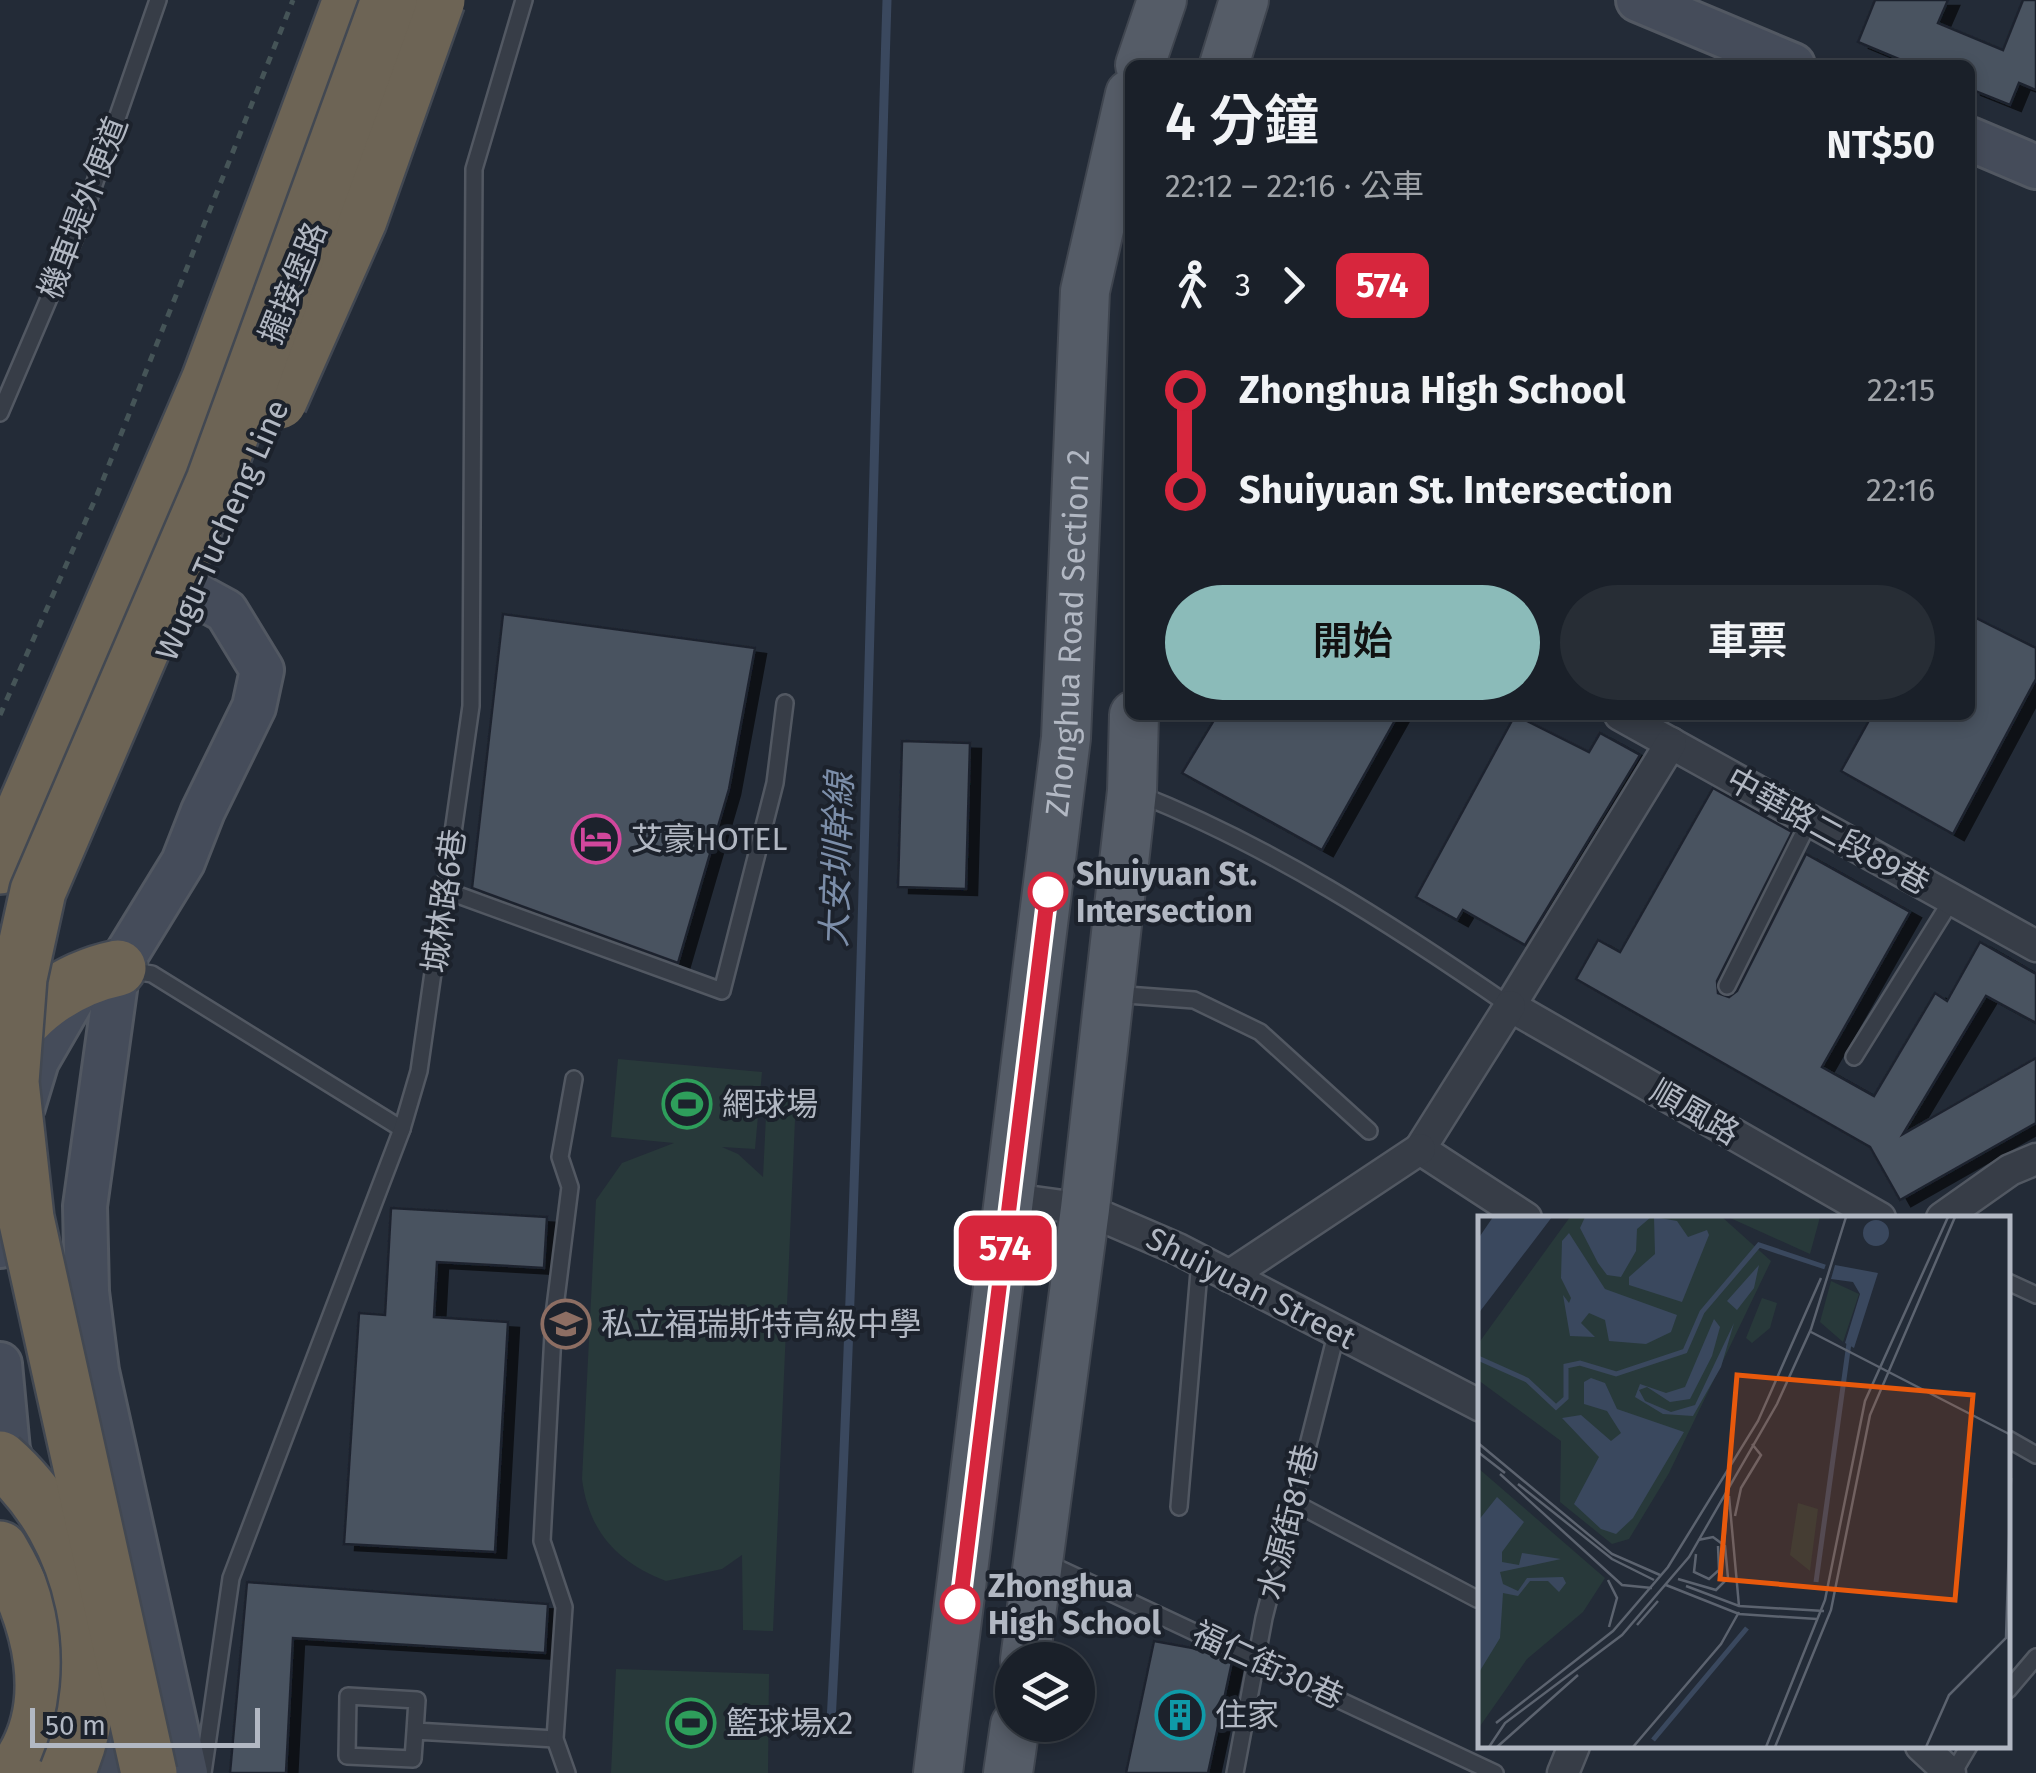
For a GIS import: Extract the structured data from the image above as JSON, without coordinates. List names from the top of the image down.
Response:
{
  "streets": {
    "highway": ["Wugu-Tucheng Line"],
    "main road": ["Zhonghua Road Section 2"],
    "street": [
      "擺接堡路",
      "中華路二段89巷",
      "順風路",
      "Shuiyuan Street"
    ],
    "lane": [
      "機車堤外便道",
      "城林路6巷",
      "水源街81巷",
      "福仁街30巷"
    ]
  },
  "crossings": [
    ["擺接堡路", "Wugu-Tucheng Line"],
    ["Zhonghua Road Section 2", "Shuiyuan Street"],
    ["Shuiyuan Street", "水源街81巷"],
    ["水源街81巷", "福仁街30巷"]
  ],
  "water": ["大安圳幹線"],
  "places": {
    "hotel": ["艾豪HOTEL"],
    "other": ["Shuiyuan St. Intersection", "Zhonghua High School"],
    "sports": ["網球場", "籃球場x2"],
    "school or university": ["私立福瑞斯特高級中學"],
    "building": ["住家"]
  },
  "lines": ["bus line 574"],
  "scale_bar": "50 m",
  "page": {
    "on_map": "574",
    "heading": ["4 分鐘", "22:12 – 22:16 · 公車", "NT$50"],
    "legs": ["3", "574"],
    "list": [
      {
        "name": "Zhonghua High School",
        "value": "22:15"
      },
      {
        "name": "Shuiyuan St. Intersection",
        "value": "22:16"
      }
    ],
    "buttons": ["開始", "車票"],
    "scale": "50 m"
  }
}
